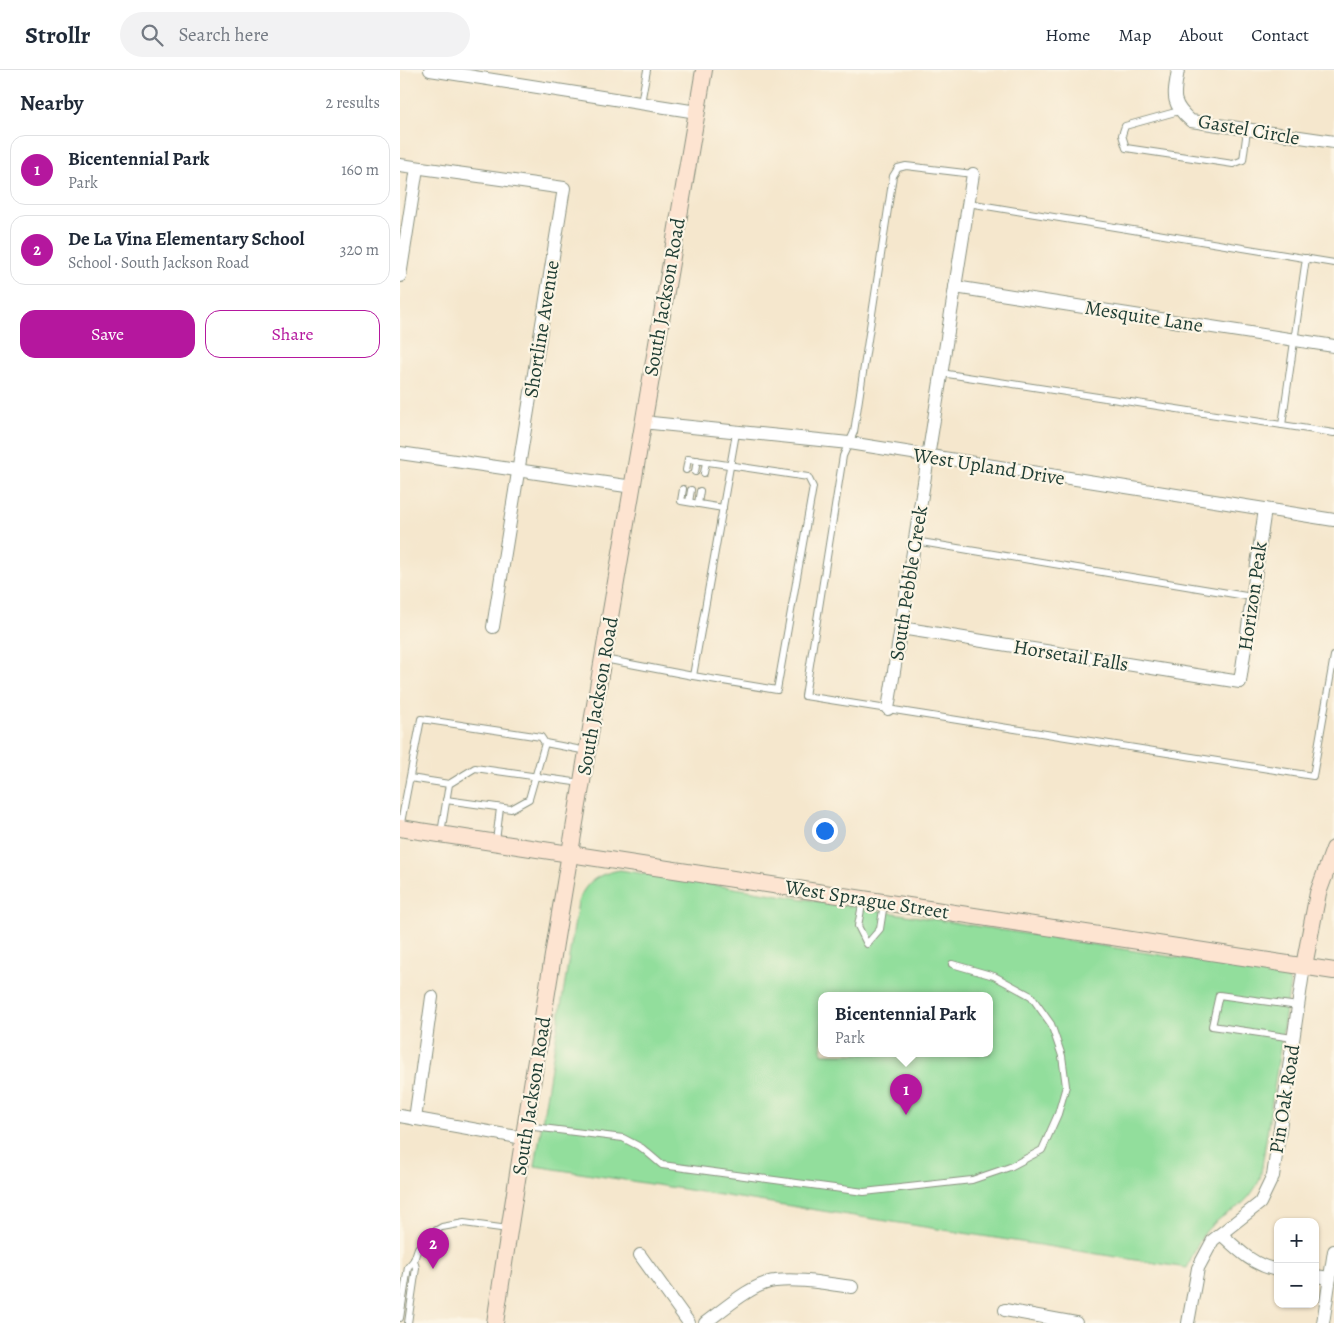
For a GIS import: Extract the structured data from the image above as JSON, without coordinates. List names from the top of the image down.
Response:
{
  "streets": {
    "main road": ["South Jackson Road", "West Sprague Street", "Pin Oak Road"],
    "street": [
      "Gastel Circle",
      "Mesquite Lane",
      "Shortline Avenue",
      "West Upland Drive",
      "South Pebble Creek",
      "Horizon Peak",
      "Horsetail Falls"
    ]
  },
  "crossings": [
    ["South Jackson Road", "West Upland Drive"],
    ["South Jackson Road", "West Sprague Street"],
    ["Mesquite Lane", "South Pebble Creek"],
    ["West Upland Drive", "South Pebble Creek"],
    ["West Upland Drive", "Horizon Peak"],
    ["South Pebble Creek", "Horsetail Falls"],
    ["Horizon Peak", "Horsetail Falls"],
    ["West Sprague Street", "Pin Oak Road"]
  ],
  "page": {
    "header": "Strollr",
    "search": "Search here",
    "nav": [
      "Home",
      "Map",
      "About",
      "Contact"
    ],
    "heading": ["Nearby", "2 results"],
    "list": [
      {
        "mark": "1",
        "name": "Bicentennial Park",
        "note": "Park",
        "value": "160 m"
      },
      {
        "mark": "2",
        "name": "De La Vina Elementary School",
        "note": "School · South Jackson Road",
        "value": "320 m"
      }
    ],
    "buttons": ["Save", "Share"],
    "popup": ["Bicentennial Park", "Park"],
    "pins": ["1", "2"],
    "map_buttons": ["+", "−"]
  }
}
